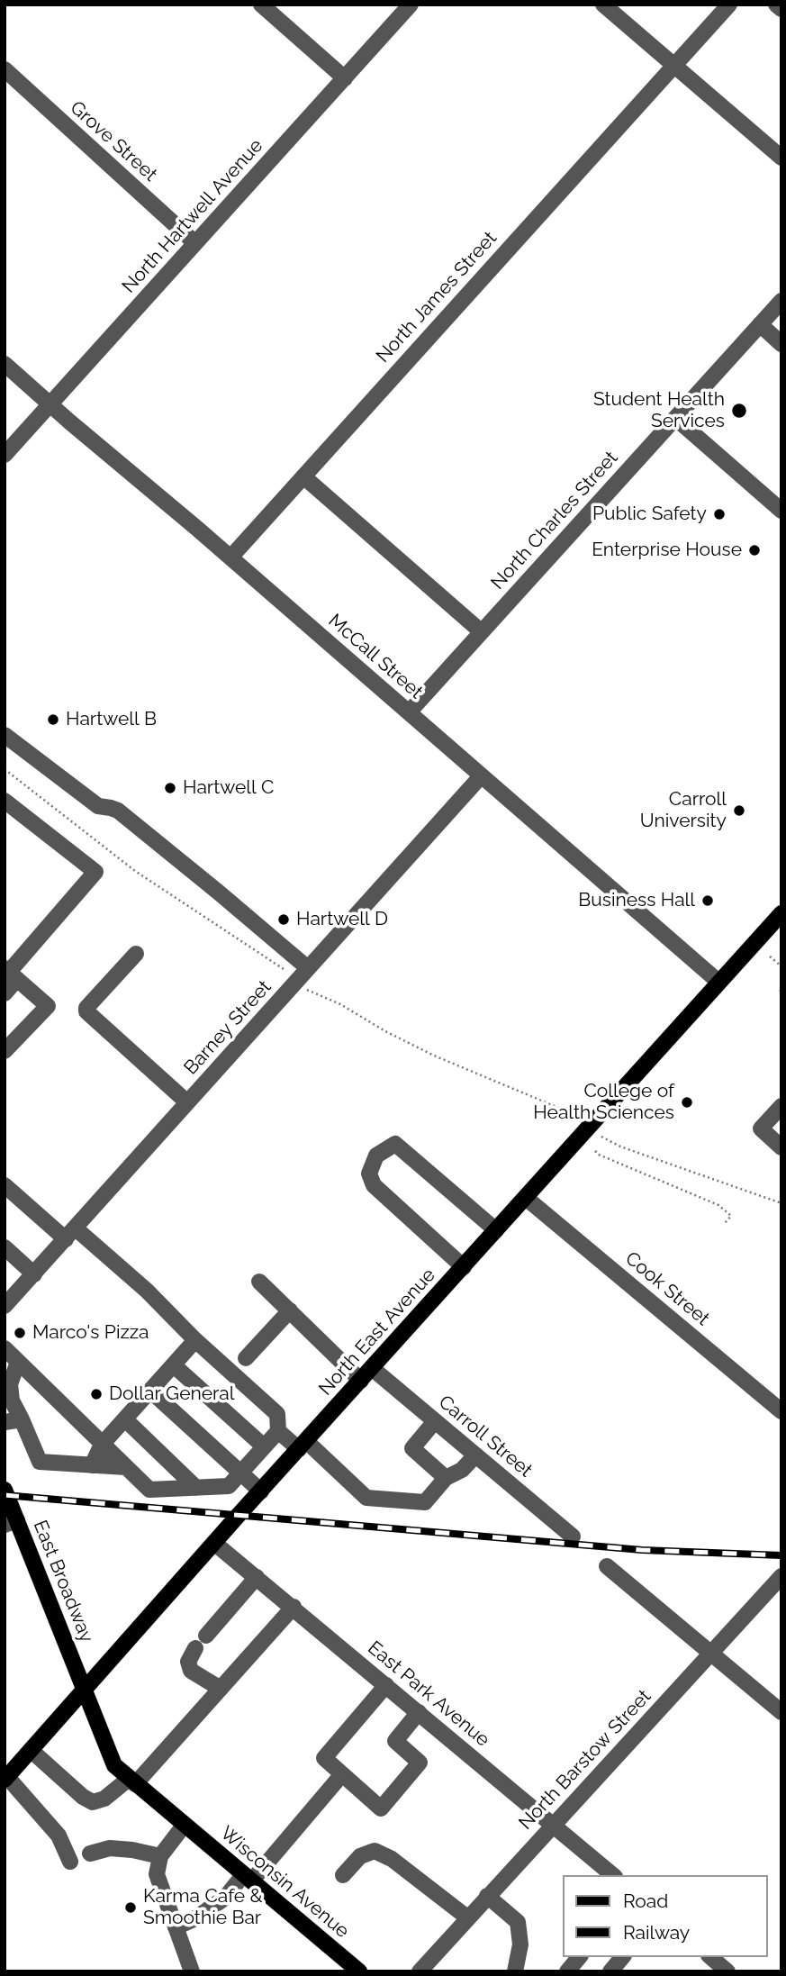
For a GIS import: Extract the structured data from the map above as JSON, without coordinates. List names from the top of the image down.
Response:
{
  "streets": {
    "main road": ["North East Avenue", "East Broadway", "Wisconsin Avenue"],
    "street": [
      "Grove Street",
      "North Hartwell Avenue",
      "North James Street",
      "North Charles Street",
      "McCall Street",
      "Barney Street",
      "Cook Street",
      "Carroll Street",
      "East Park Avenue",
      "North Barstow Street"
    ]
  },
  "crossings": [
    ["Grove Street", "North Hartwell Avenue"],
    ["North Hartwell Avenue", "McCall Street"],
    ["North James Street", "McCall Street"],
    ["North Charles Street", "McCall Street"],
    ["McCall Street", "Barney Street"],
    ["McCall Street", "North East Avenue"],
    ["Cook Street", "North East Avenue"],
    ["North East Avenue", "Carroll Street"],
    ["North East Avenue", "East Broadway"],
    ["North East Avenue", "East Park Avenue"],
    ["East Broadway", "Wisconsin Avenue"],
    ["East Park Avenue", "North Barstow Street"]
  ],
  "places": [
    "Student Health Services",
    "Public Safety",
    "Enterprise House",
    "Hartwell B",
    "Hartwell C",
    "Carroll University",
    "Business Hall",
    "Hartwell D",
    "College of Health Sciences",
    "Marco's Pizza",
    "Dollar General",
    "Karma Cafe & Smoothie Bar"
  ],
  "legend": ["Road", "Railway"]
}
